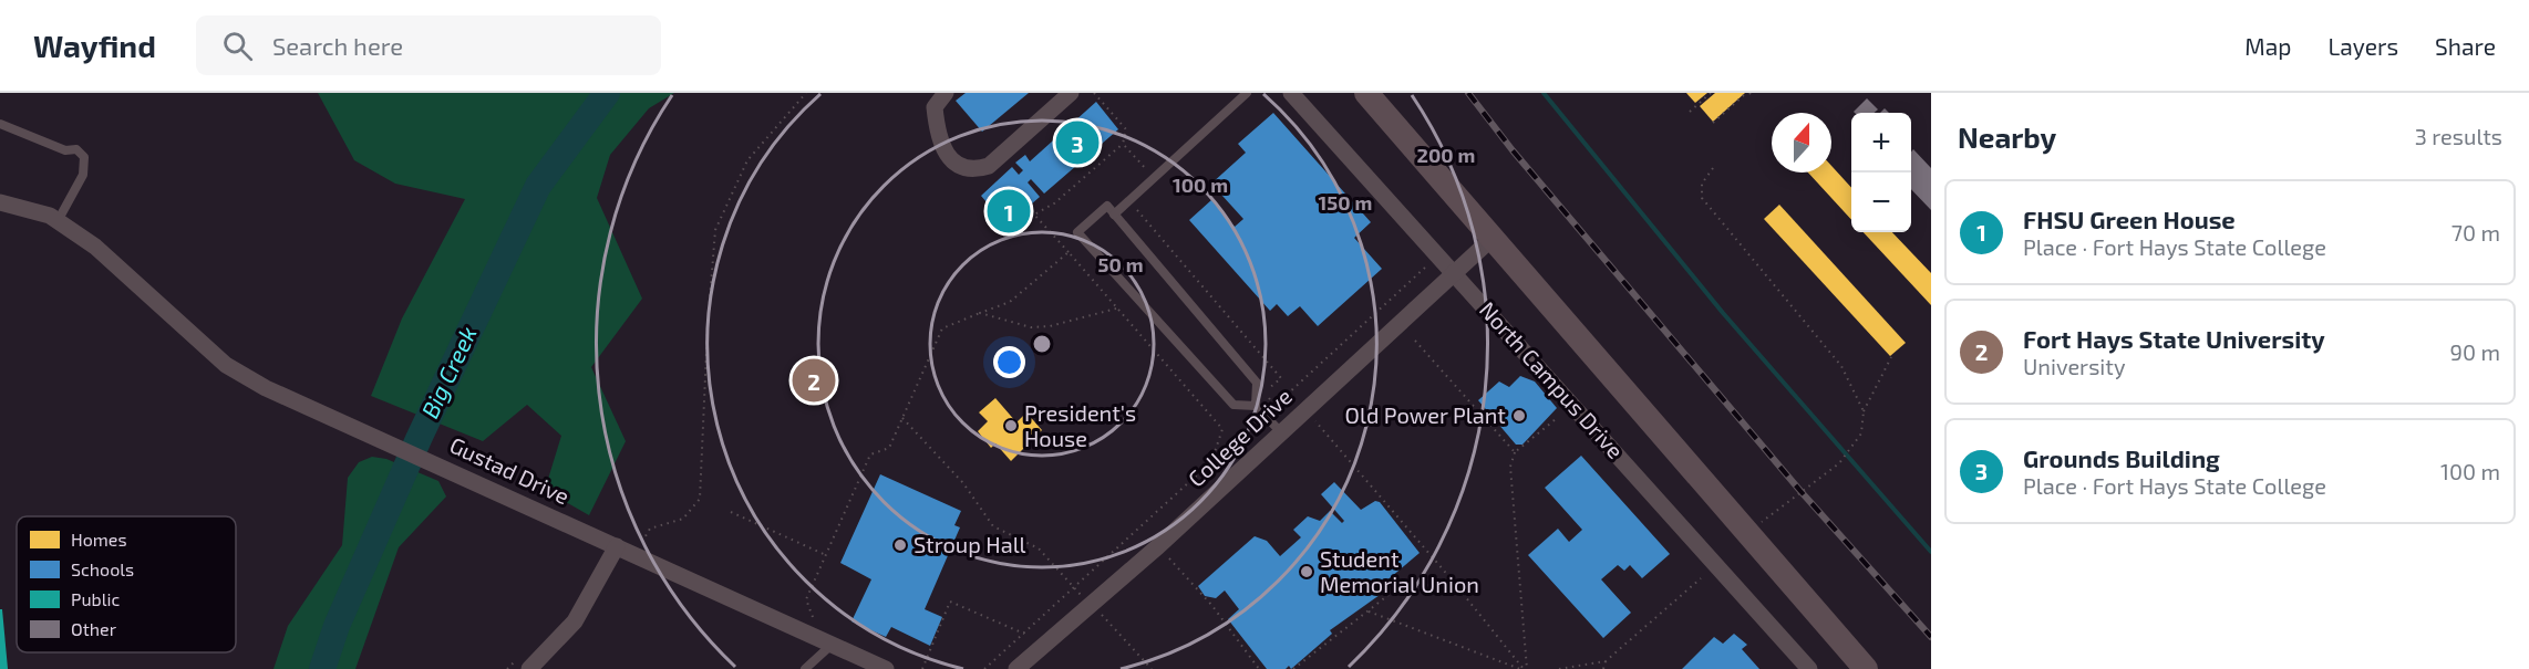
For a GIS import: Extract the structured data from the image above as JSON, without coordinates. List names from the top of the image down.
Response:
{
  "streets": {
    "street": ["North Campus Drive", "College Drive", "Gustad Drive"]
  },
  "crossings": [
    ["North Campus Drive", "College Drive"]
  ],
  "water": ["Big Creek"],
  "places": [
    "Old Power Plant",
    "President's House",
    "Stroup Hall",
    "Student Memorial Union"
  ],
  "legend": [
    "Homes",
    "Schools",
    "Public",
    "Other"
  ],
  "north": "top",
  "page": {
    "header": "Wayfind",
    "search": "Search here",
    "nav": ["Map", "Layers", "Share"],
    "heading": ["Nearby", "3 results"],
    "map_buttons": ["+", "−"],
    "pins": ["3", "1", "2"],
    "list": [
      {
        "mark": "1",
        "name": "FHSU Green House",
        "note": "Place · Fort Hays State College",
        "value": "70 m"
      },
      {
        "mark": "2",
        "name": "Fort Hays State University",
        "note": "University",
        "value": "90 m"
      },
      {
        "mark": "3",
        "name": "Grounds Building",
        "note": "Place · Fort Hays State College",
        "value": "100 m"
      }
    ]
  },
  "rings": [
    "200 m",
    "100 m",
    "150 m",
    "50 m"
  ]
}
